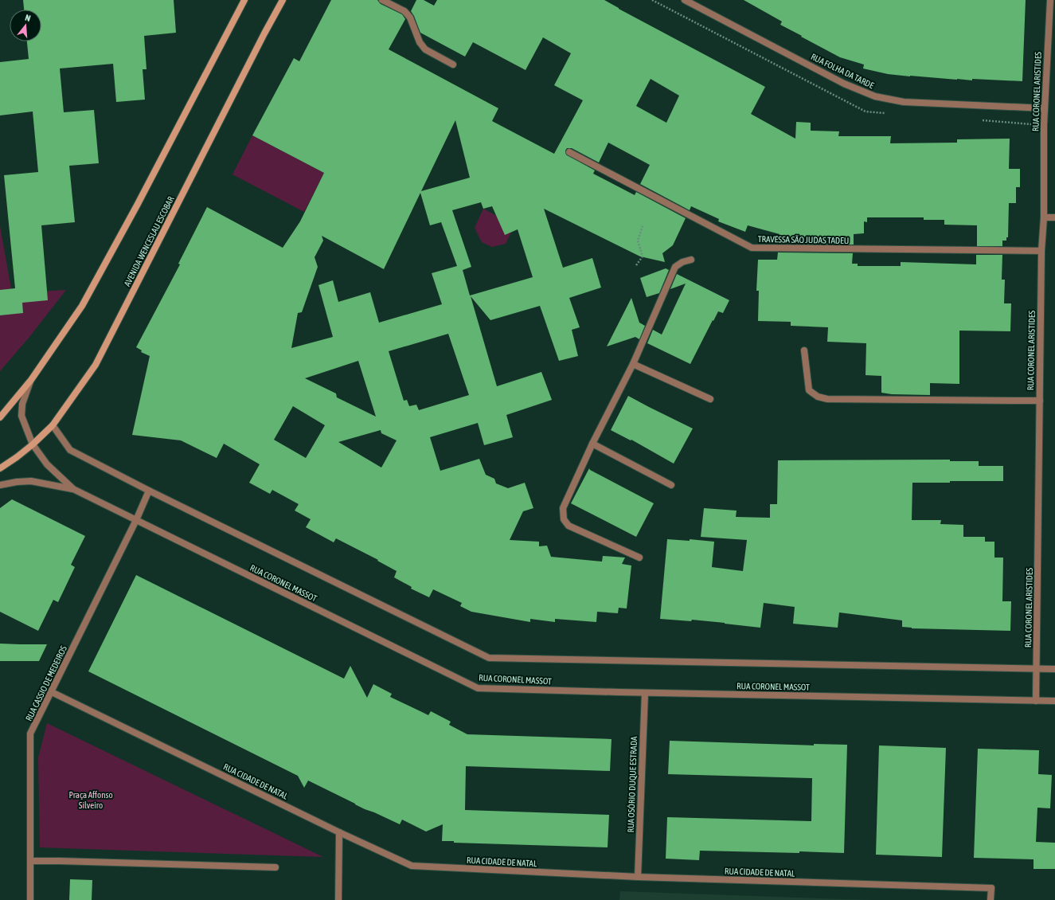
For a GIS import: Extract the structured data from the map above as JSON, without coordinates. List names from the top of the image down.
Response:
{
  "streets": {
    "main road": ["AVENIDA WENCESLAU ESCOBAR"],
    "street": [
      "RUA FOLHA DA TARDE",
      "RUA CORONEL ARISTIDES",
      "TRAVESSA SÃO JUDAS TADEU",
      "RUA CORONEL MASSOT",
      "RUA CASSIO DE MEDEIROS",
      "RUA CIDADE DE NATAL",
      "RUA OSÓRIO DUQUE ESTRADA"
    ]
  },
  "crossings": [
    ["RUA FOLHA DA TARDE", "RUA CORONEL ARISTIDES"],
    ["RUA CORONEL ARISTIDES", "TRAVESSA SÃO JUDAS TADEU"],
    ["RUA CORONEL ARISTIDES", "RUA CORONEL MASSOT"],
    ["AVENIDA WENCESLAU ESCOBAR", "RUA CORONEL MASSOT"],
    ["RUA CORONEL MASSOT", "RUA CASSIO DE MEDEIROS"],
    ["RUA CORONEL MASSOT", "RUA OSÓRIO DUQUE ESTRADA"],
    ["RUA CASSIO DE MEDEIROS", "RUA CIDADE DE NATAL"],
    ["RUA CIDADE DE NATAL", "RUA OSÓRIO DUQUE ESTRADA"]
  ],
  "parks": ["Praça Affonso Silveiro"],
  "north": "top"
}
